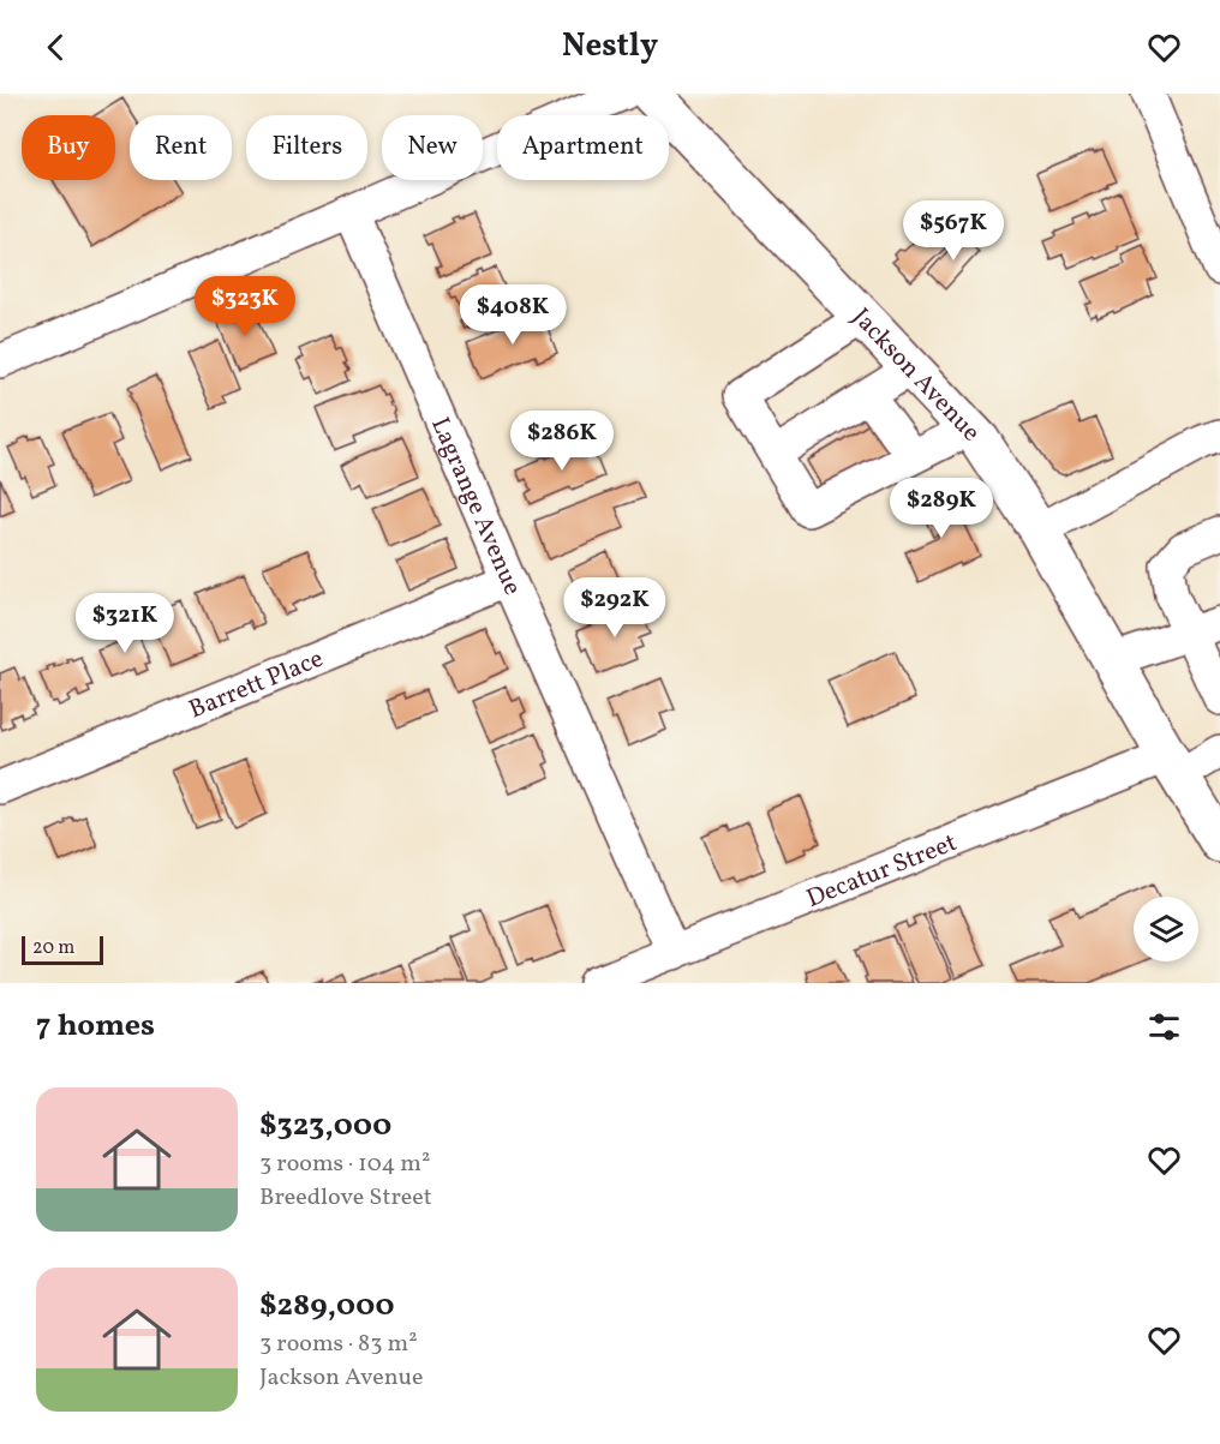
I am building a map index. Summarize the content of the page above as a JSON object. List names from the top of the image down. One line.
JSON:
{"streets":{"main road":["Jackson Avenue"],"street":["Lagrange Avenue","Barrett Place","Decatur Street"]},"crossings":[["Jackson Avenue","Decatur Street"],["Lagrange Avenue","Barrett Place"],["Lagrange Avenue","Decatur Street"]],"scale_bar":"20 m","page":{"header":"Nestly","chip":["Buy","Rent","Filters","New","Apartment"],"price":["$567K","$323K","$408K","$286K","$289K","$292K","$321K"],"scale":"20 m","heading":"7 homes","list":[{"name":"$323,000","note":"3 rooms · 104 m² · Breedlove Street"},{"name":"$289,000","note":"3 rooms · 83 m² · Jackson Avenue"}]}}
